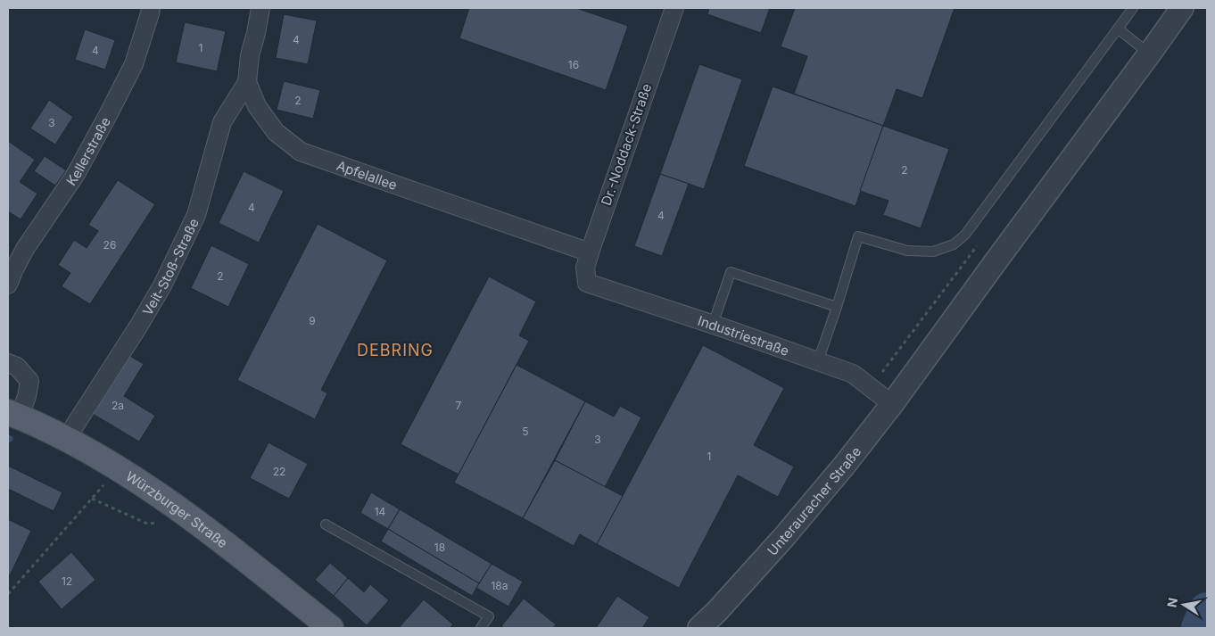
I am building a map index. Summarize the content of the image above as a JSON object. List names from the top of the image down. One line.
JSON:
{"streets":{"main road":["Würzburger Straße"],"street":["Dr.-Noddack-Straße","Kellerstraße","Apfelallee","Veit-Stoß-Straße","Industriestraße","Unterauracher Straße"]},"crossings":[["Dr.-Noddack-Straße","Apfelallee"],["Dr.-Noddack-Straße","Industriestraße"],["Apfelallee","Veit-Stoß-Straße"],["Veit-Stoß-Straße","Würzburger Straße"],["Industriestraße","Unterauracher Straße"]],"districts":["DEBRING"],"house_numbers":["4","1","4","16","2","3","2","4","4","26","2","9","2a","7","5","3","1","22","14","18","12","18a"],"north":"left"}
